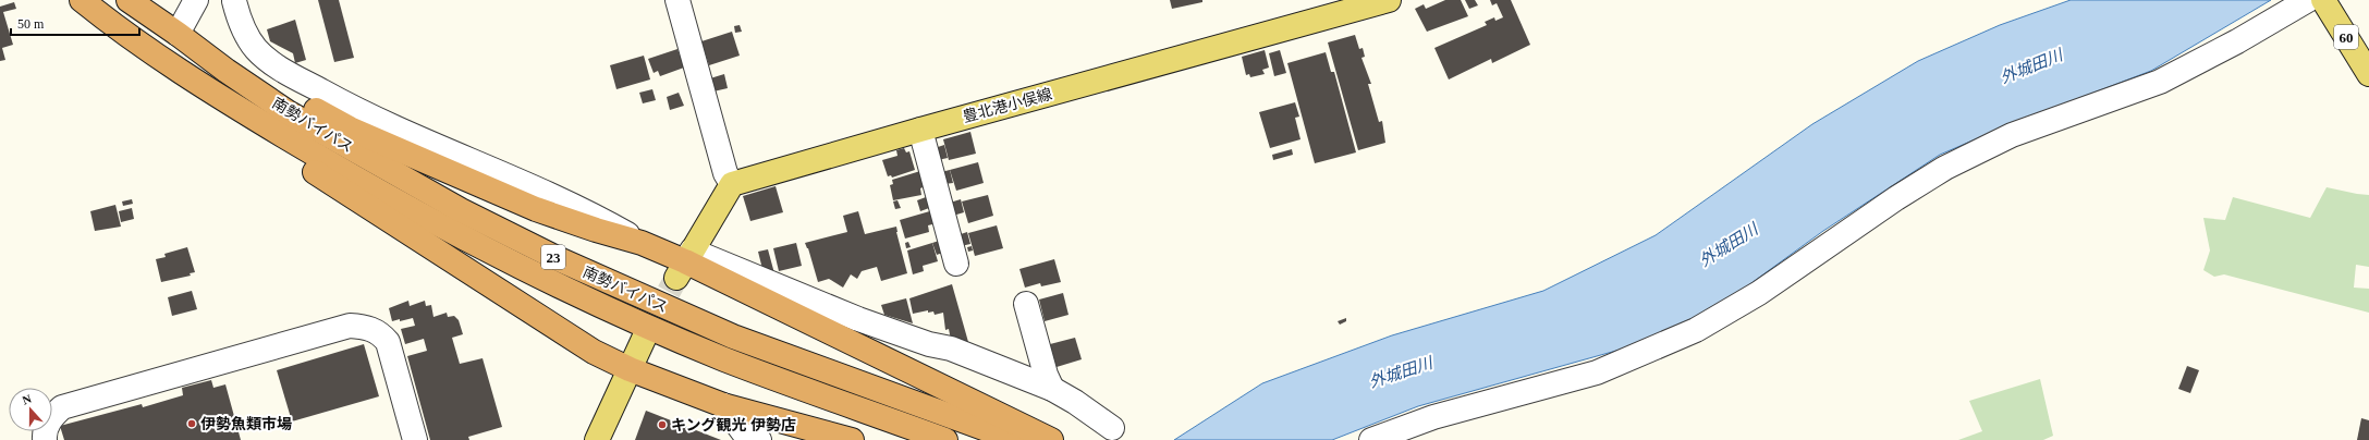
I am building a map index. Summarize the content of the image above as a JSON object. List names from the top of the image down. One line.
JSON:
{"streets":{"highway":["南勢バイパス","23"],"main road":["60","豊北港小俣線"]},"water":["外城田川"],"places":["伊勢魚類市場","キング観光 伊勢店"],"scale_bar":"50 m","north":"top"}
